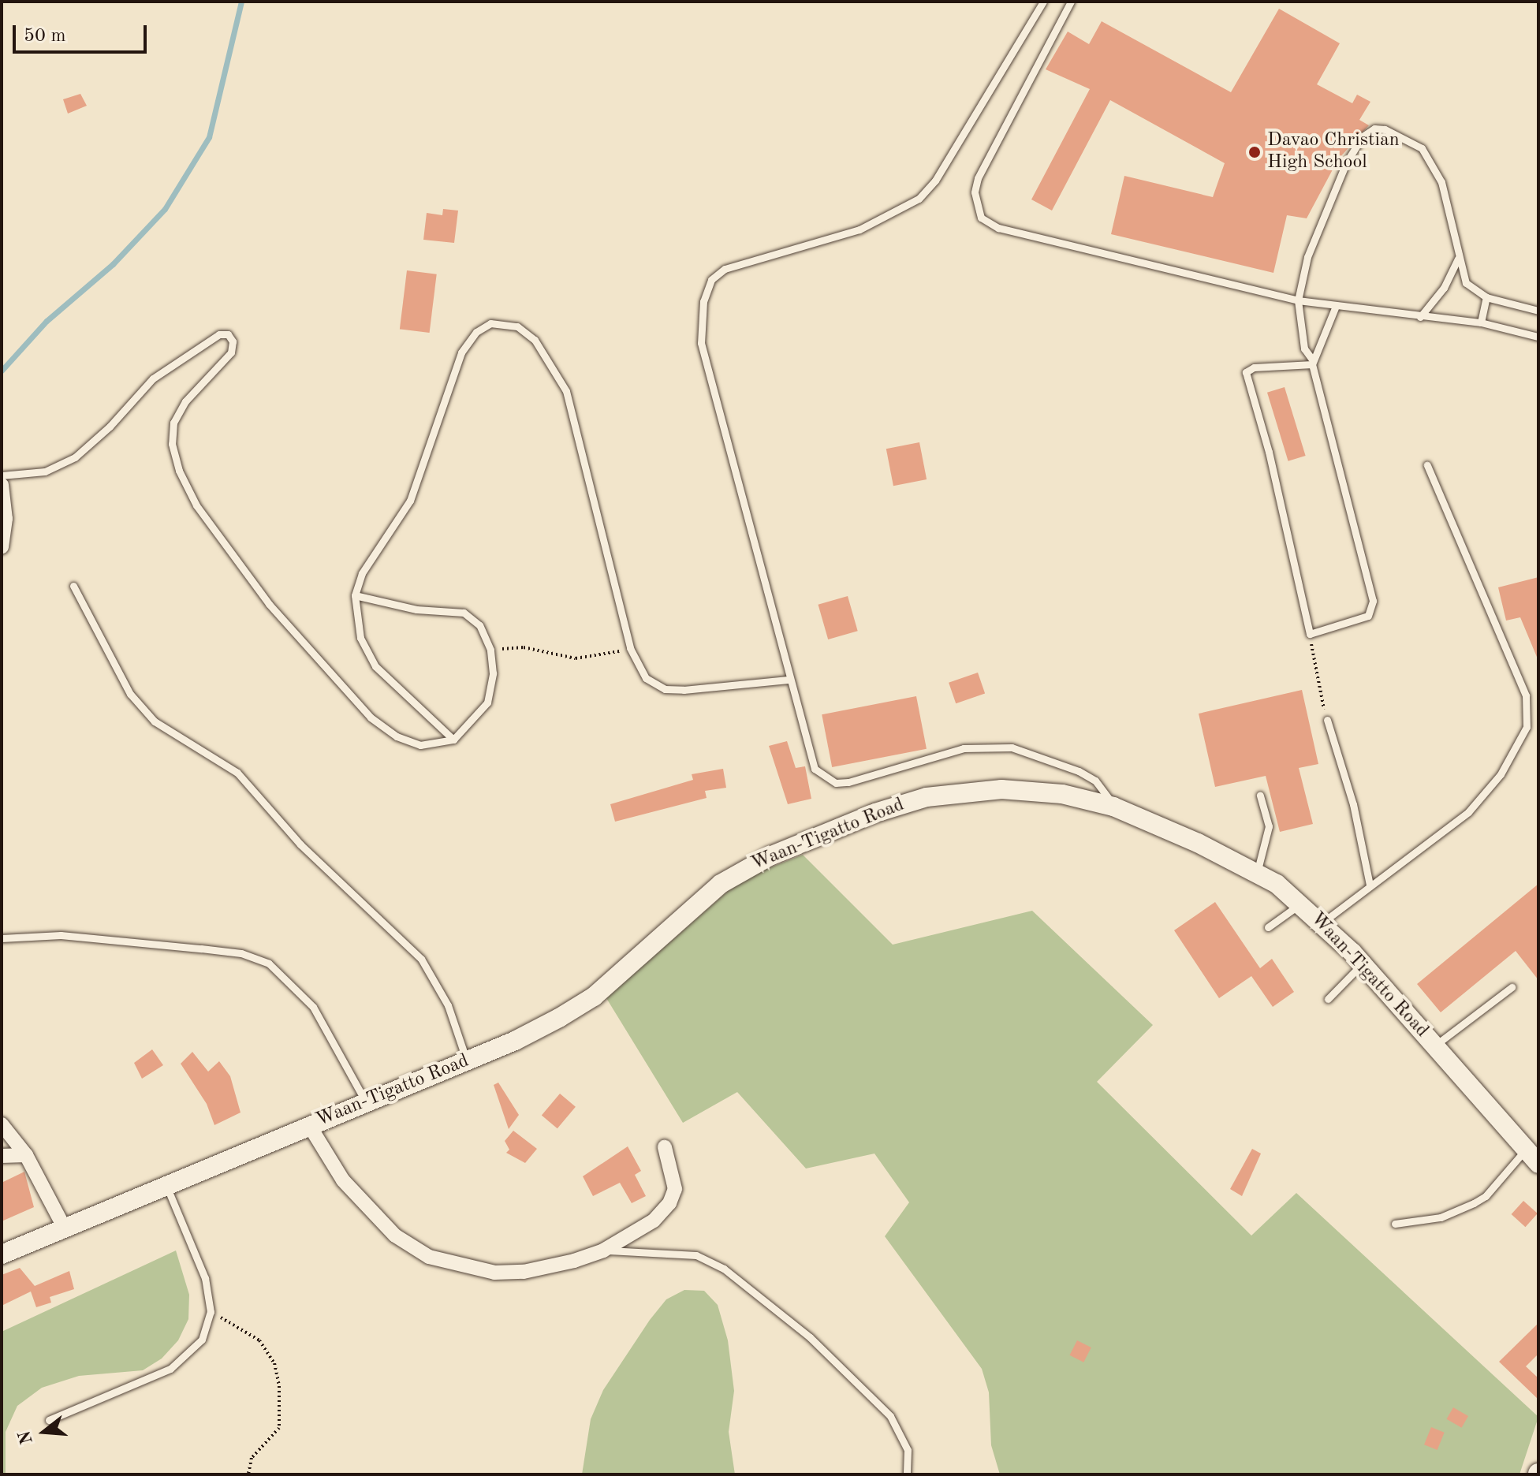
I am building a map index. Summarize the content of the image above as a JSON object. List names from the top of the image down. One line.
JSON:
{"streets":{"street":["Waan-Tigatto Road"]},"places":["Davao Christian High School"],"scale_bar":"50 m","north":"left"}
